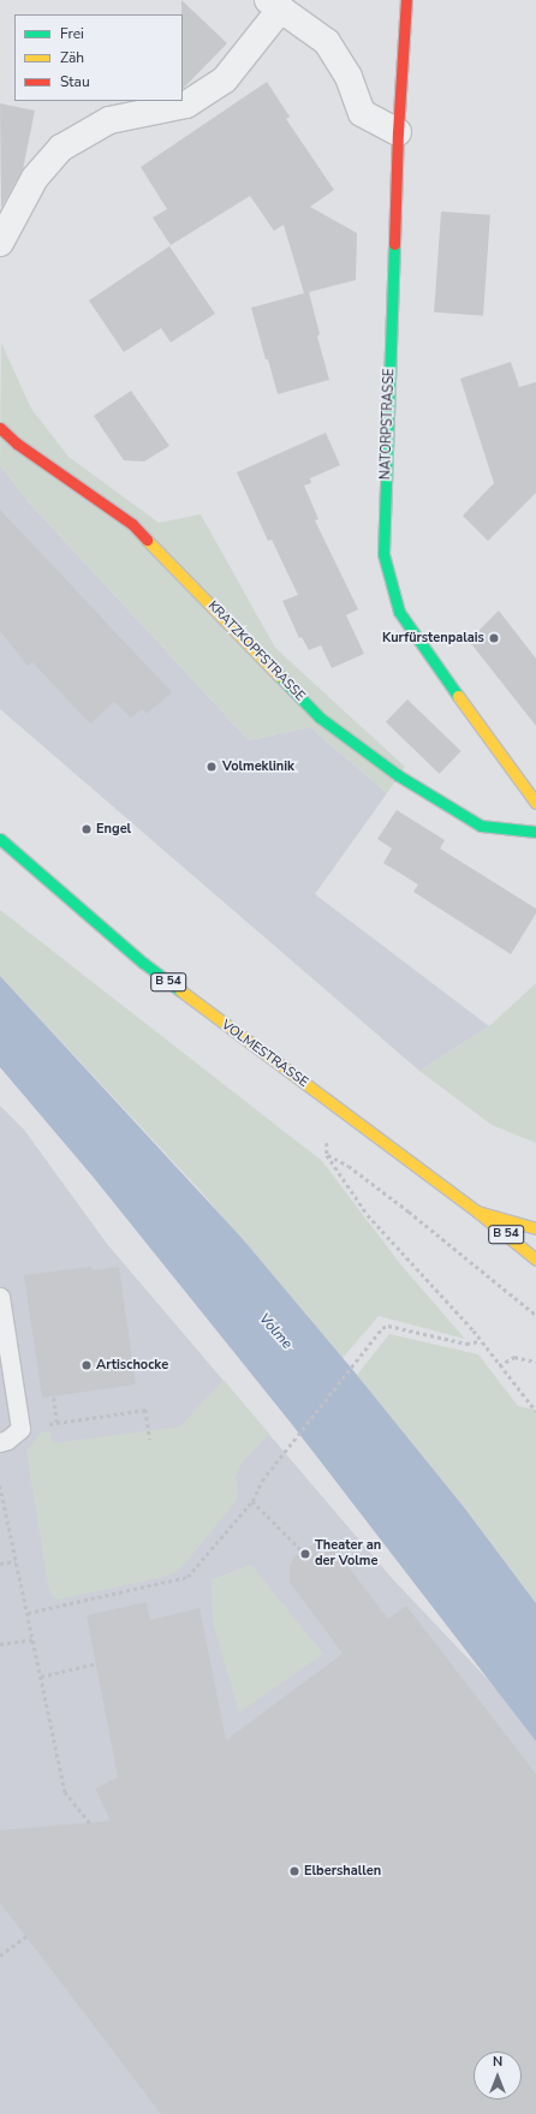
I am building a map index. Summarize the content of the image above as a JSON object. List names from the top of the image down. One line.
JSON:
{"streets":{"street":["NATORPSTRASSE","KRATZKOPFSTRASSE","B 54","VOLMESTRASSE"]},"water":["Volme"],"places":["Kurfürstenpalais","Volmeklinik","Engel","Artischocke","Theater an der Volme","Elbershallen"],"legend":["Frei","Zäh","Stau"],"north":"top"}
